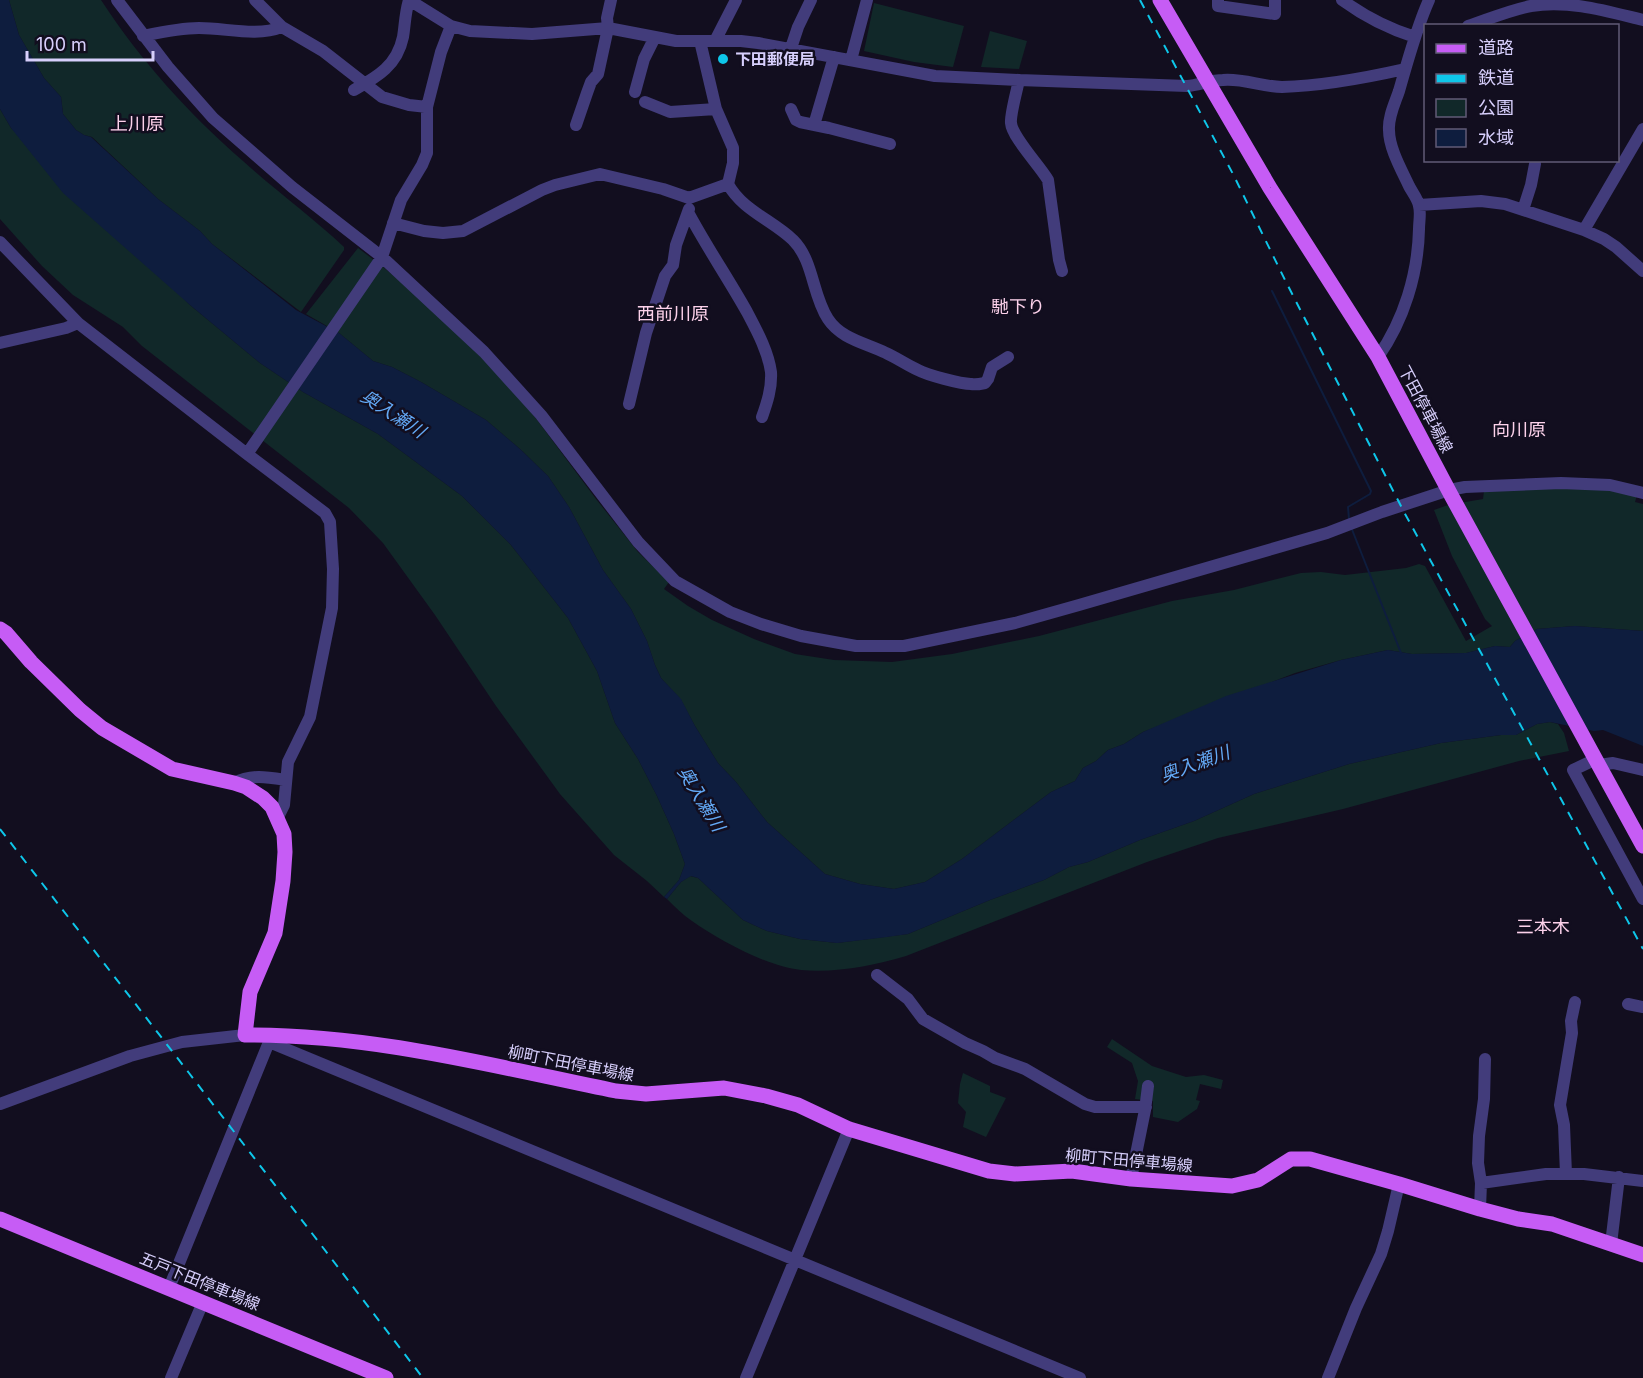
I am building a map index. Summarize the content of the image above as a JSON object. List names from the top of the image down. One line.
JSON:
{"streets":{"main road":["下田停車場線","柳町下田停車場線","五戸下田停車場線"]},"districts":["上川原","馳下り","西前川原","向川原","三本木"],"water":["奥入瀬川"],"places":["下田郵便局"],"legend":["道路","鉄道","公園","水域"],"scale_bar":"100 m"}
